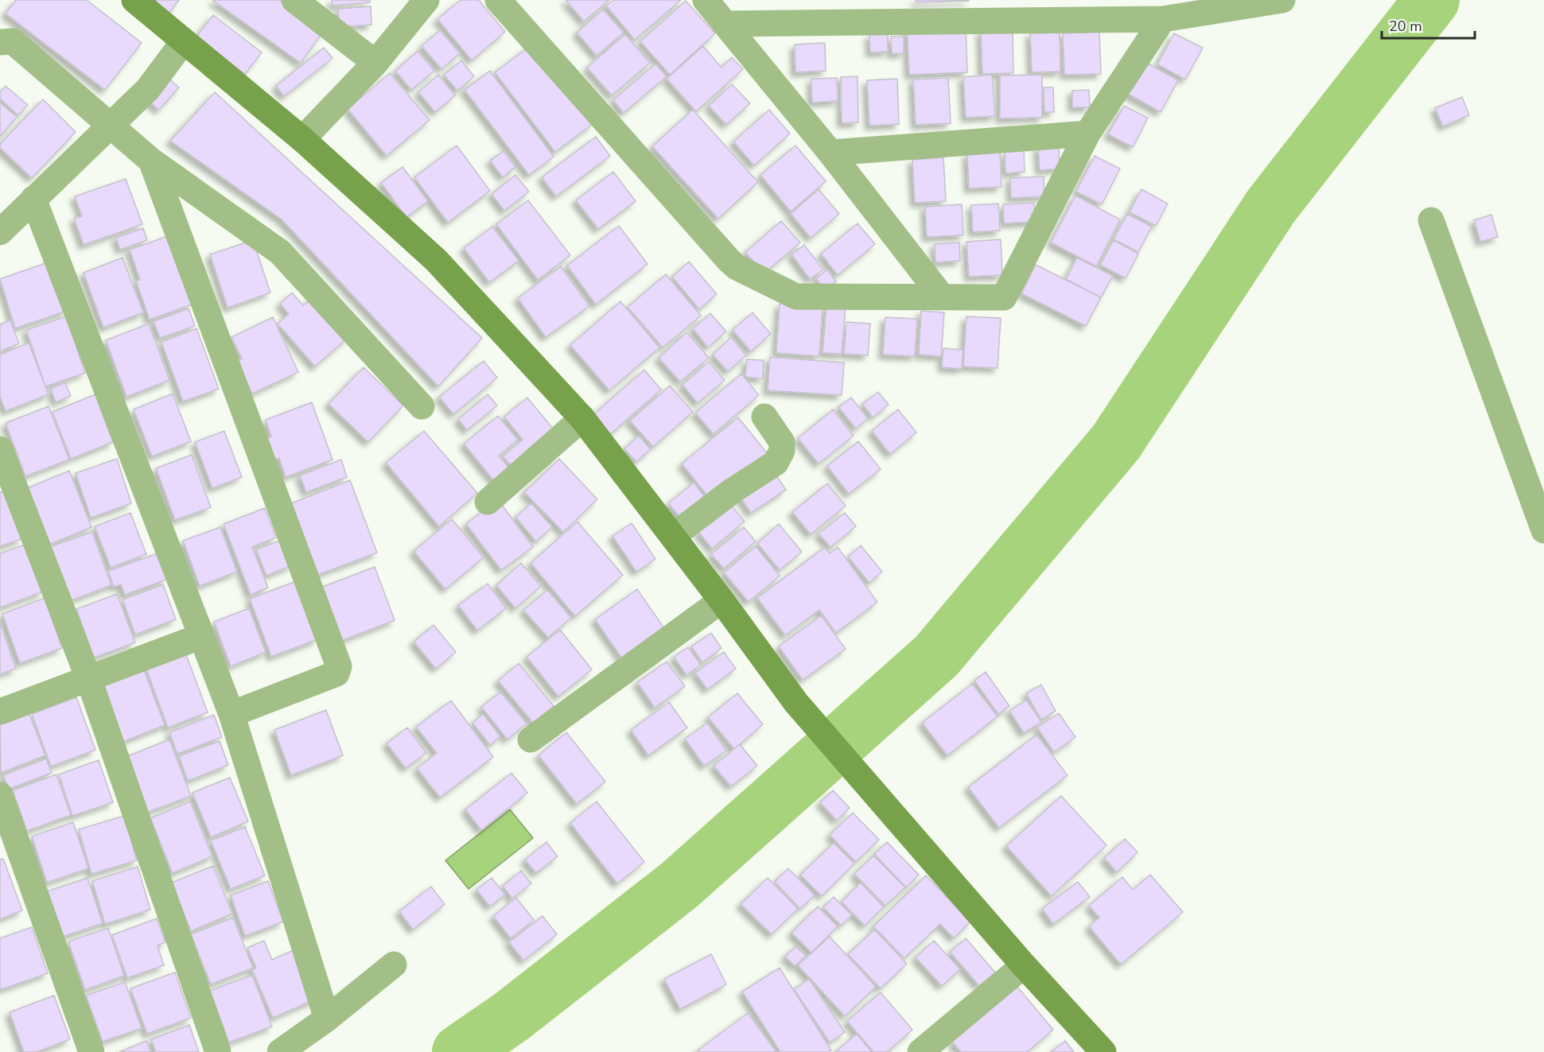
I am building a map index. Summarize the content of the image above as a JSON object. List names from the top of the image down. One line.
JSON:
{"scale_bar":"20 m"}
